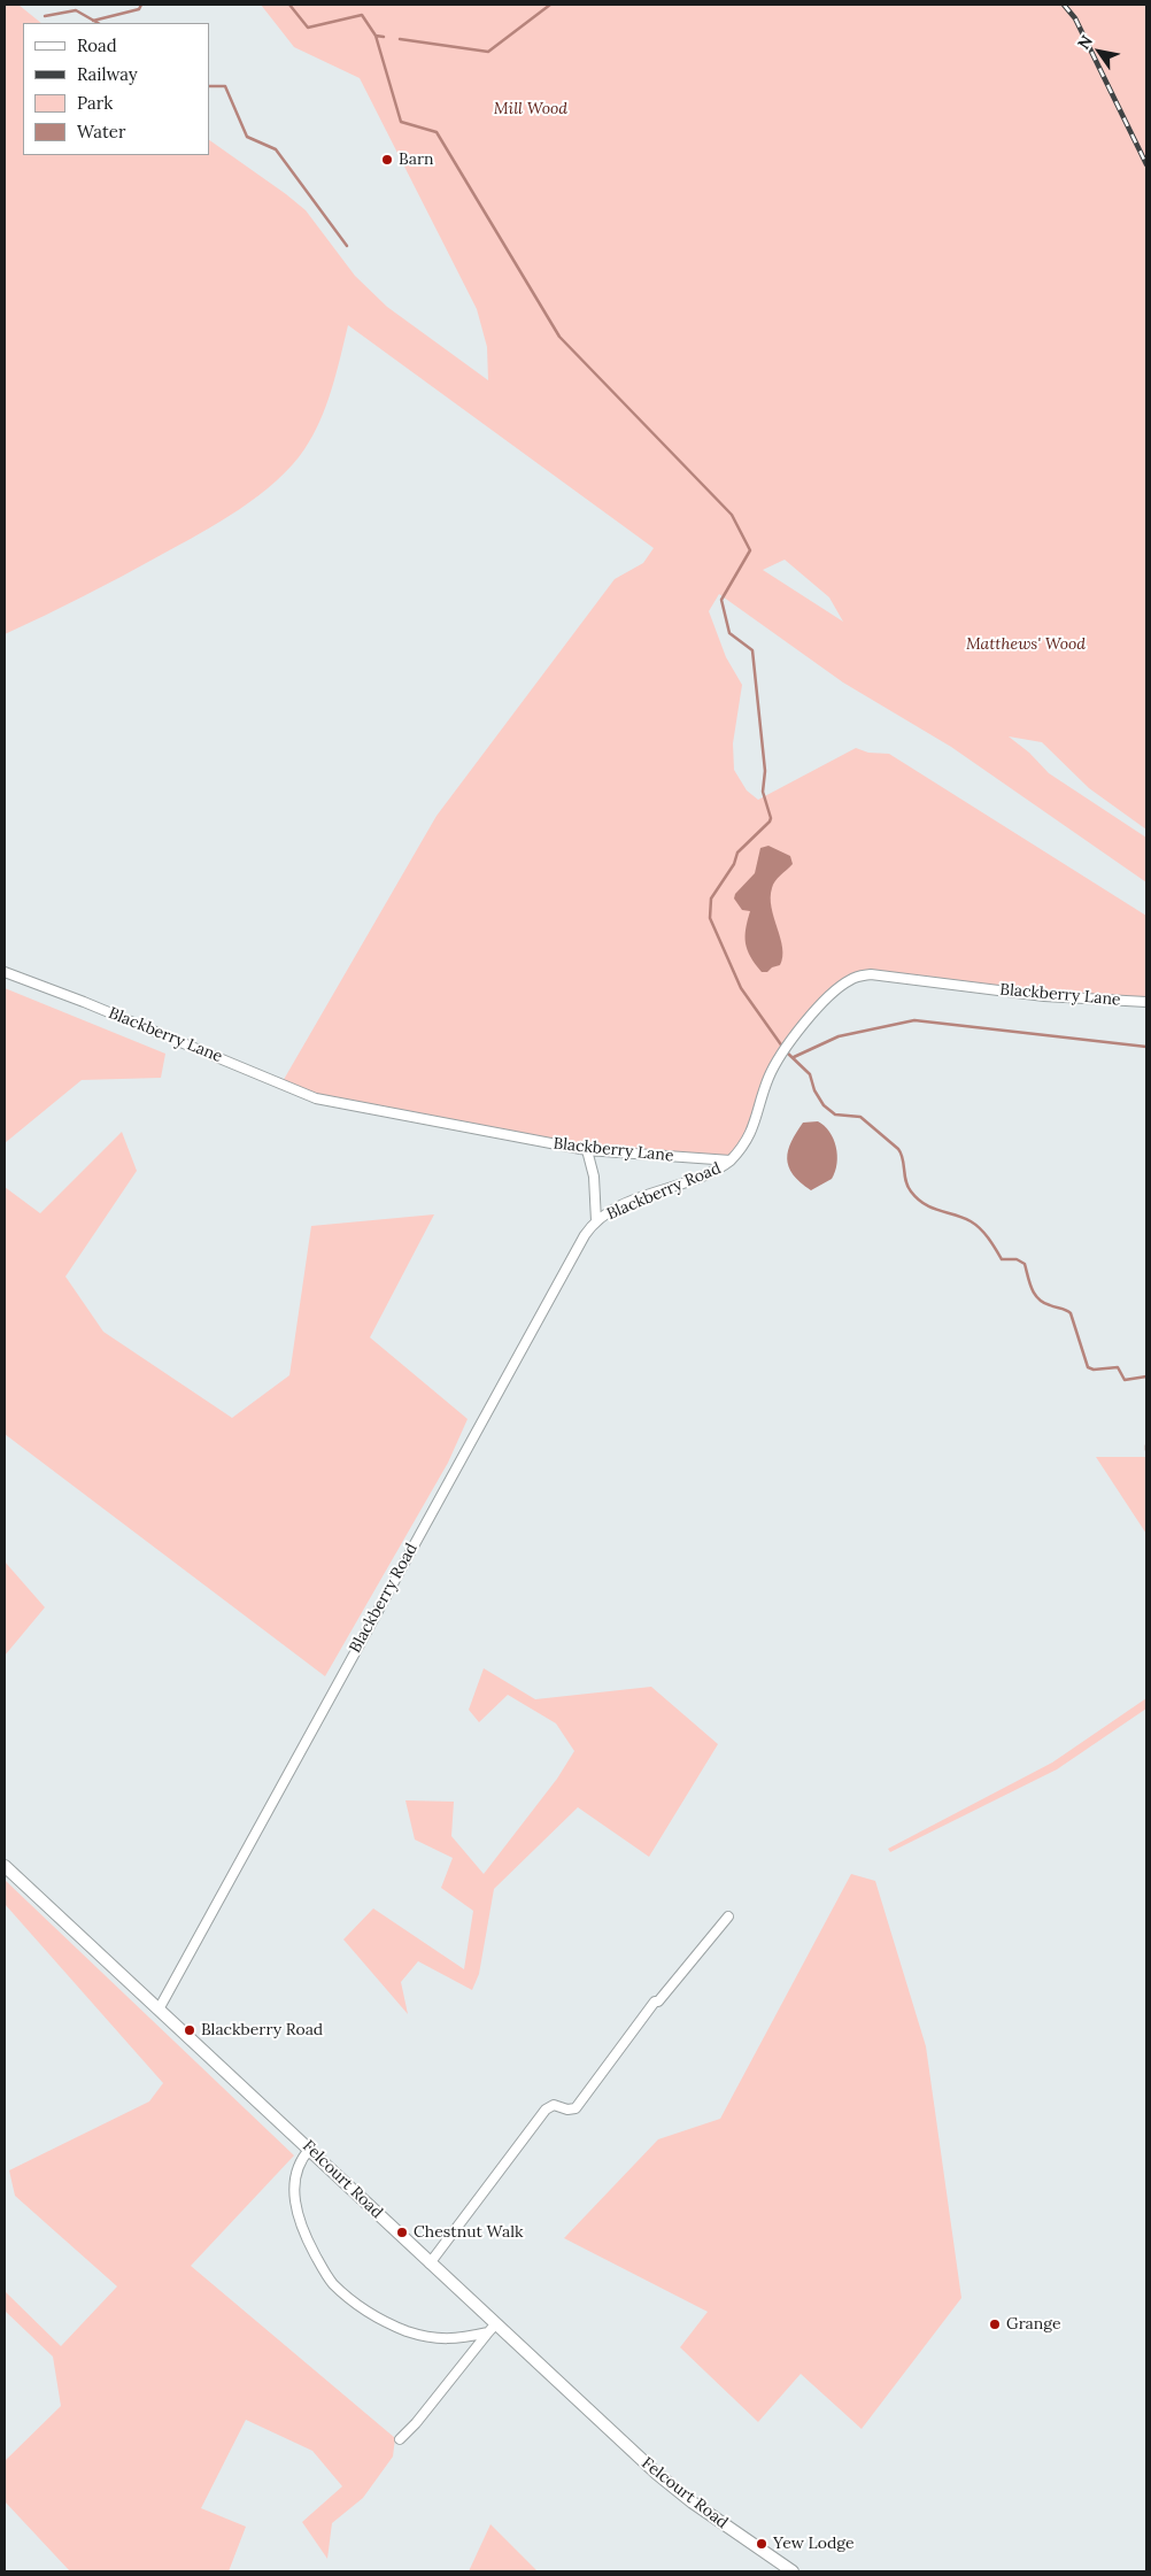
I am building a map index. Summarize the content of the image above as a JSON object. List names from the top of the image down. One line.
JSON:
{"streets":{"street":["Blackberry Lane","Blackberry Road","Felcourt Road"]},"crossings":[["Blackberry Lane","Blackberry Road"],["Blackberry Road","Felcourt Road"]],"parks":["Mill Wood","Matthews' Wood"],"places":["Barn","Blackberry Road","Chestnut Walk","Grange","Yew Lodge"],"legend":["Road","Railway","Park","Water"],"north":"top left"}
